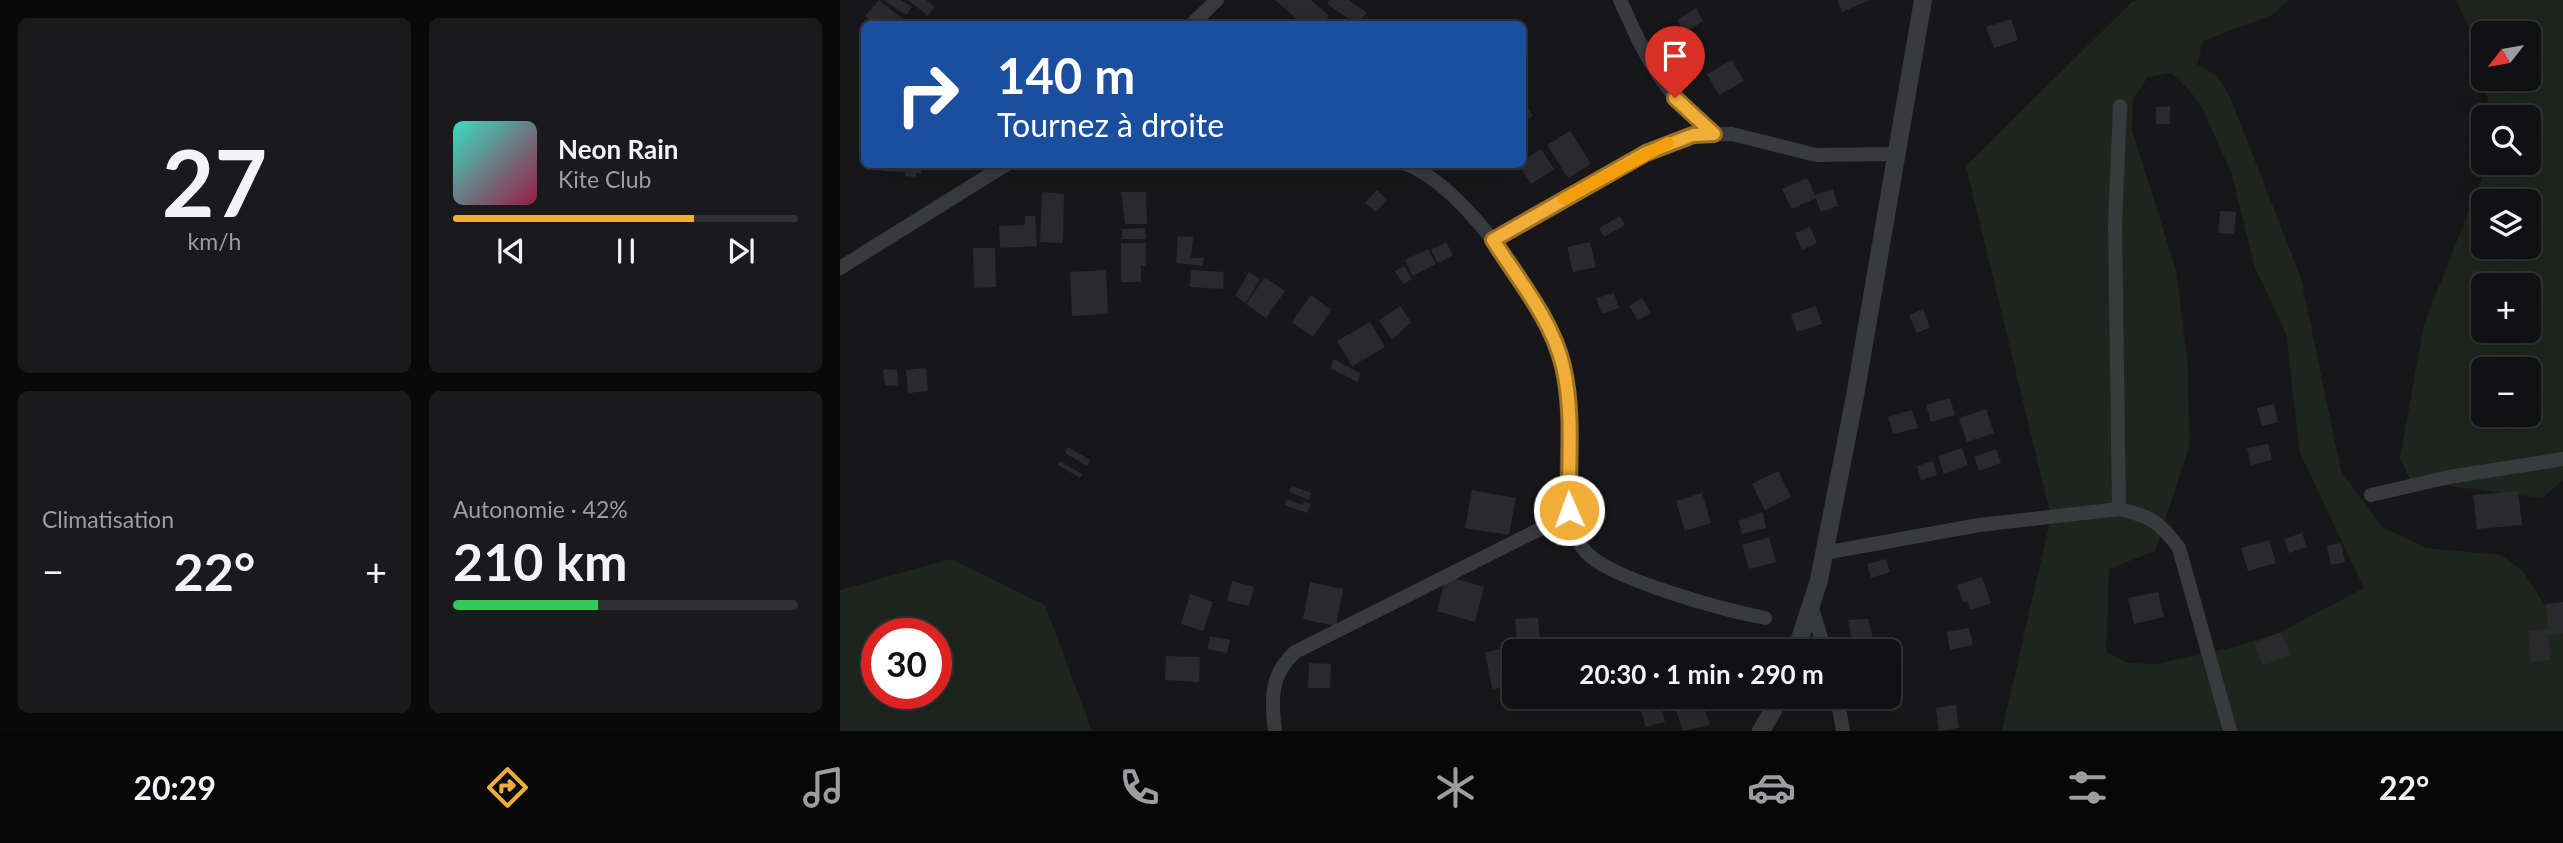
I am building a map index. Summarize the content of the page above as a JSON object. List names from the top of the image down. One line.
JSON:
{"north":"bottom left","page":{"tile":[["27","km/h"],"Climatisation",["Autonomie · 42%","210 km"]],"map_buttons":["+","−"],"turn":["140 m","Tournez à droite"],"song":["Neon Rain","Kite Club"],"heat":["−","22°","+"],"limit":"30","trip":"20:30 · 1 min · 290 m","tabs":["20:29","22°"]}}
